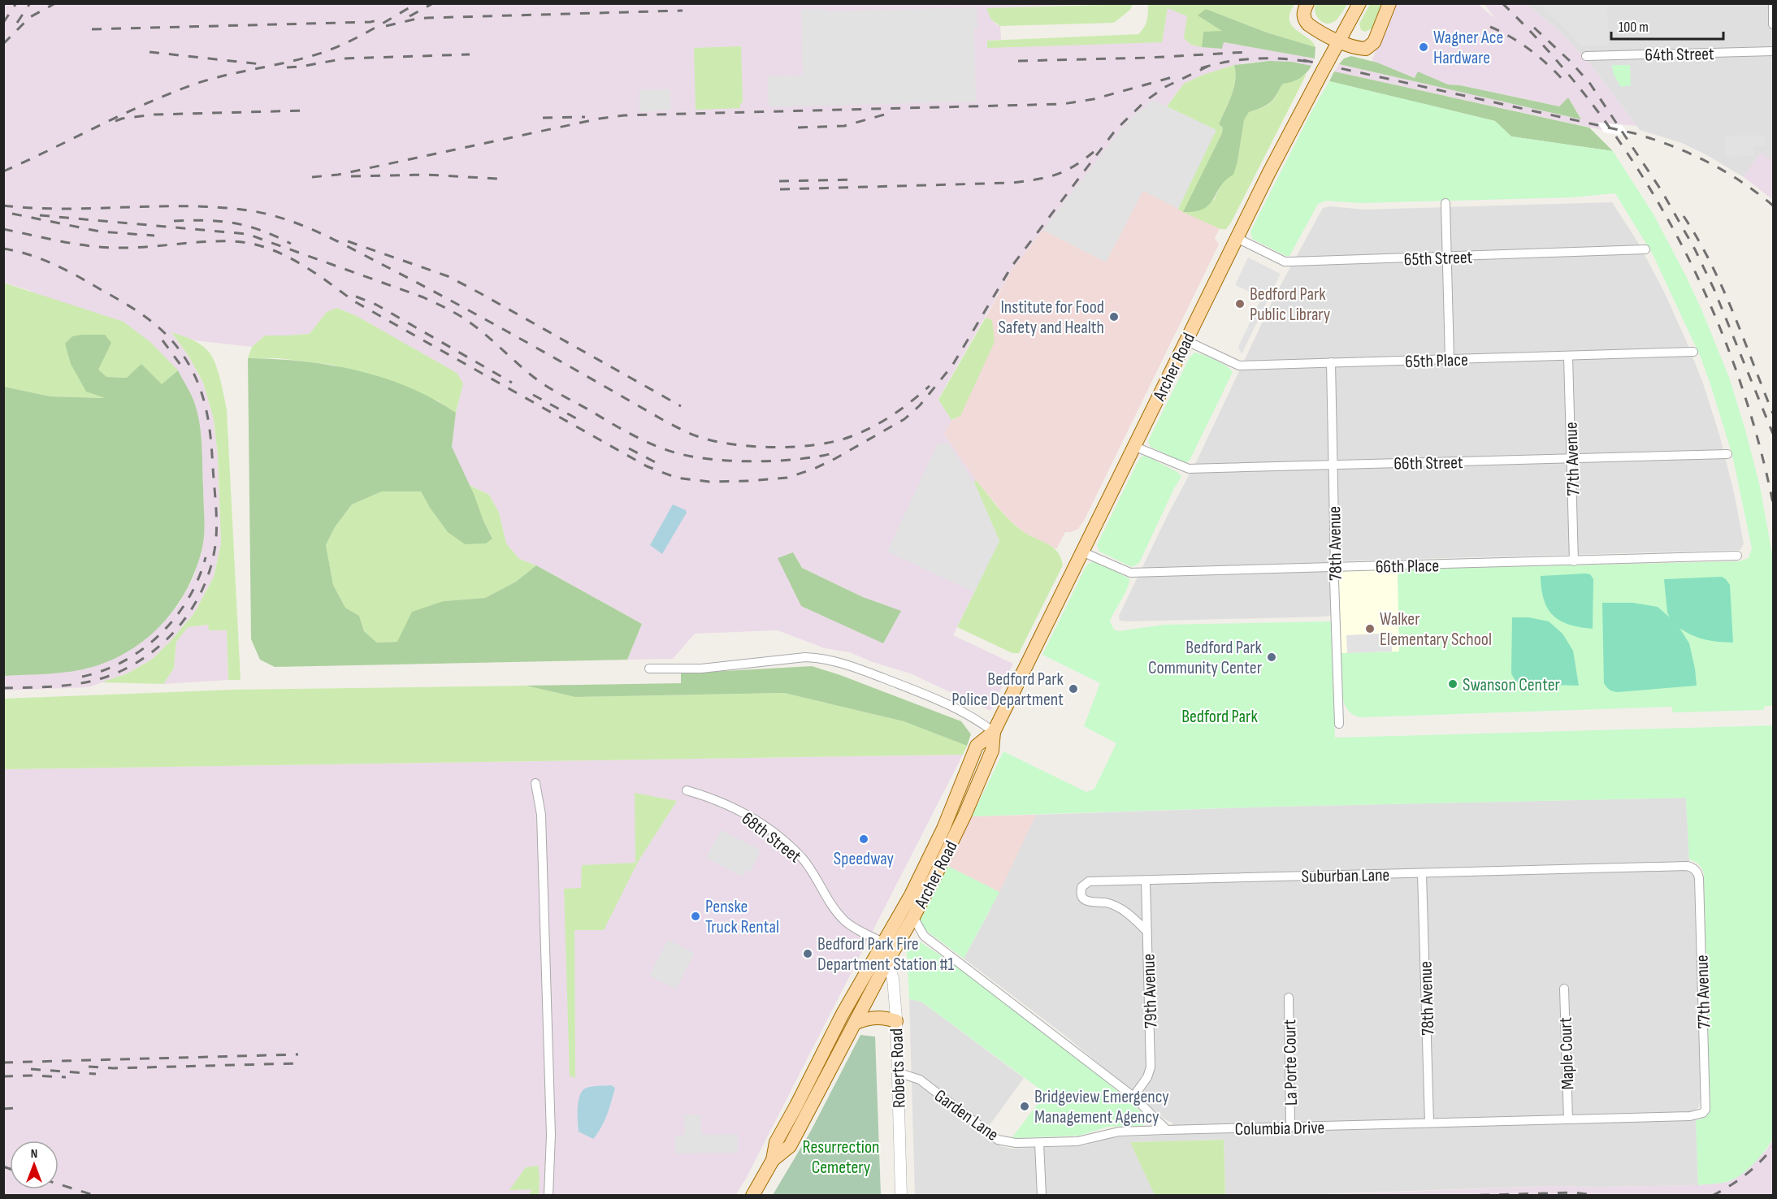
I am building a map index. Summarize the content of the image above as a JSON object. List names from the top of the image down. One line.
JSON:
{"streets":{"main road":["Archer Road"],"street":["64th Street","65th Street","65th Place","77th Avenue","66th Street","78th Avenue","66th Place","68th Street","Suburban Lane","79th Avenue","Maple Court","La Porte Court","Roberts Road","Garden Lane","Columbia Drive"]},"crossings":[["65th Street","Archer Road"],["65th Place","Archer Road"],["65th Place","77th Avenue"],["65th Place","78th Avenue"],["Archer Road","66th Street"],["Archer Road","66th Place"],["Archer Road","68th Street"],["Archer Road","Roberts Road"],["77th Avenue","66th Street"],["77th Avenue","66th Place"],["77th Avenue","Suburban Lane"],["77th Avenue","Columbia Drive"],["66th Street","78th Avenue"],["78th Avenue","66th Place"],["78th Avenue","Suburban Lane"],["78th Avenue","Columbia Drive"],["68th Street","Roberts Road"],["Suburban Lane","79th Avenue"],["Maple Court","Columbia Drive"],["La Porte Court","Columbia Drive"],["Roberts Road","Garden Lane"],["Garden Lane","Columbia Drive"]],"parks":["Bedford Park","Resurrection Cemetery"],"places":["Wagner Ace Hardware","Bedford Park Public Library","Institute for Food Safety and Health","Walker Elementary School","Bedford Park Community Center","Swanson Center","Bedford Park Police Department","Speedway","Penske Truck Rental","Bedford Park Fire Department Station #1","Bridgeview Emergency Management Agency"],"scale_bar":"100 m","north":"top"}
